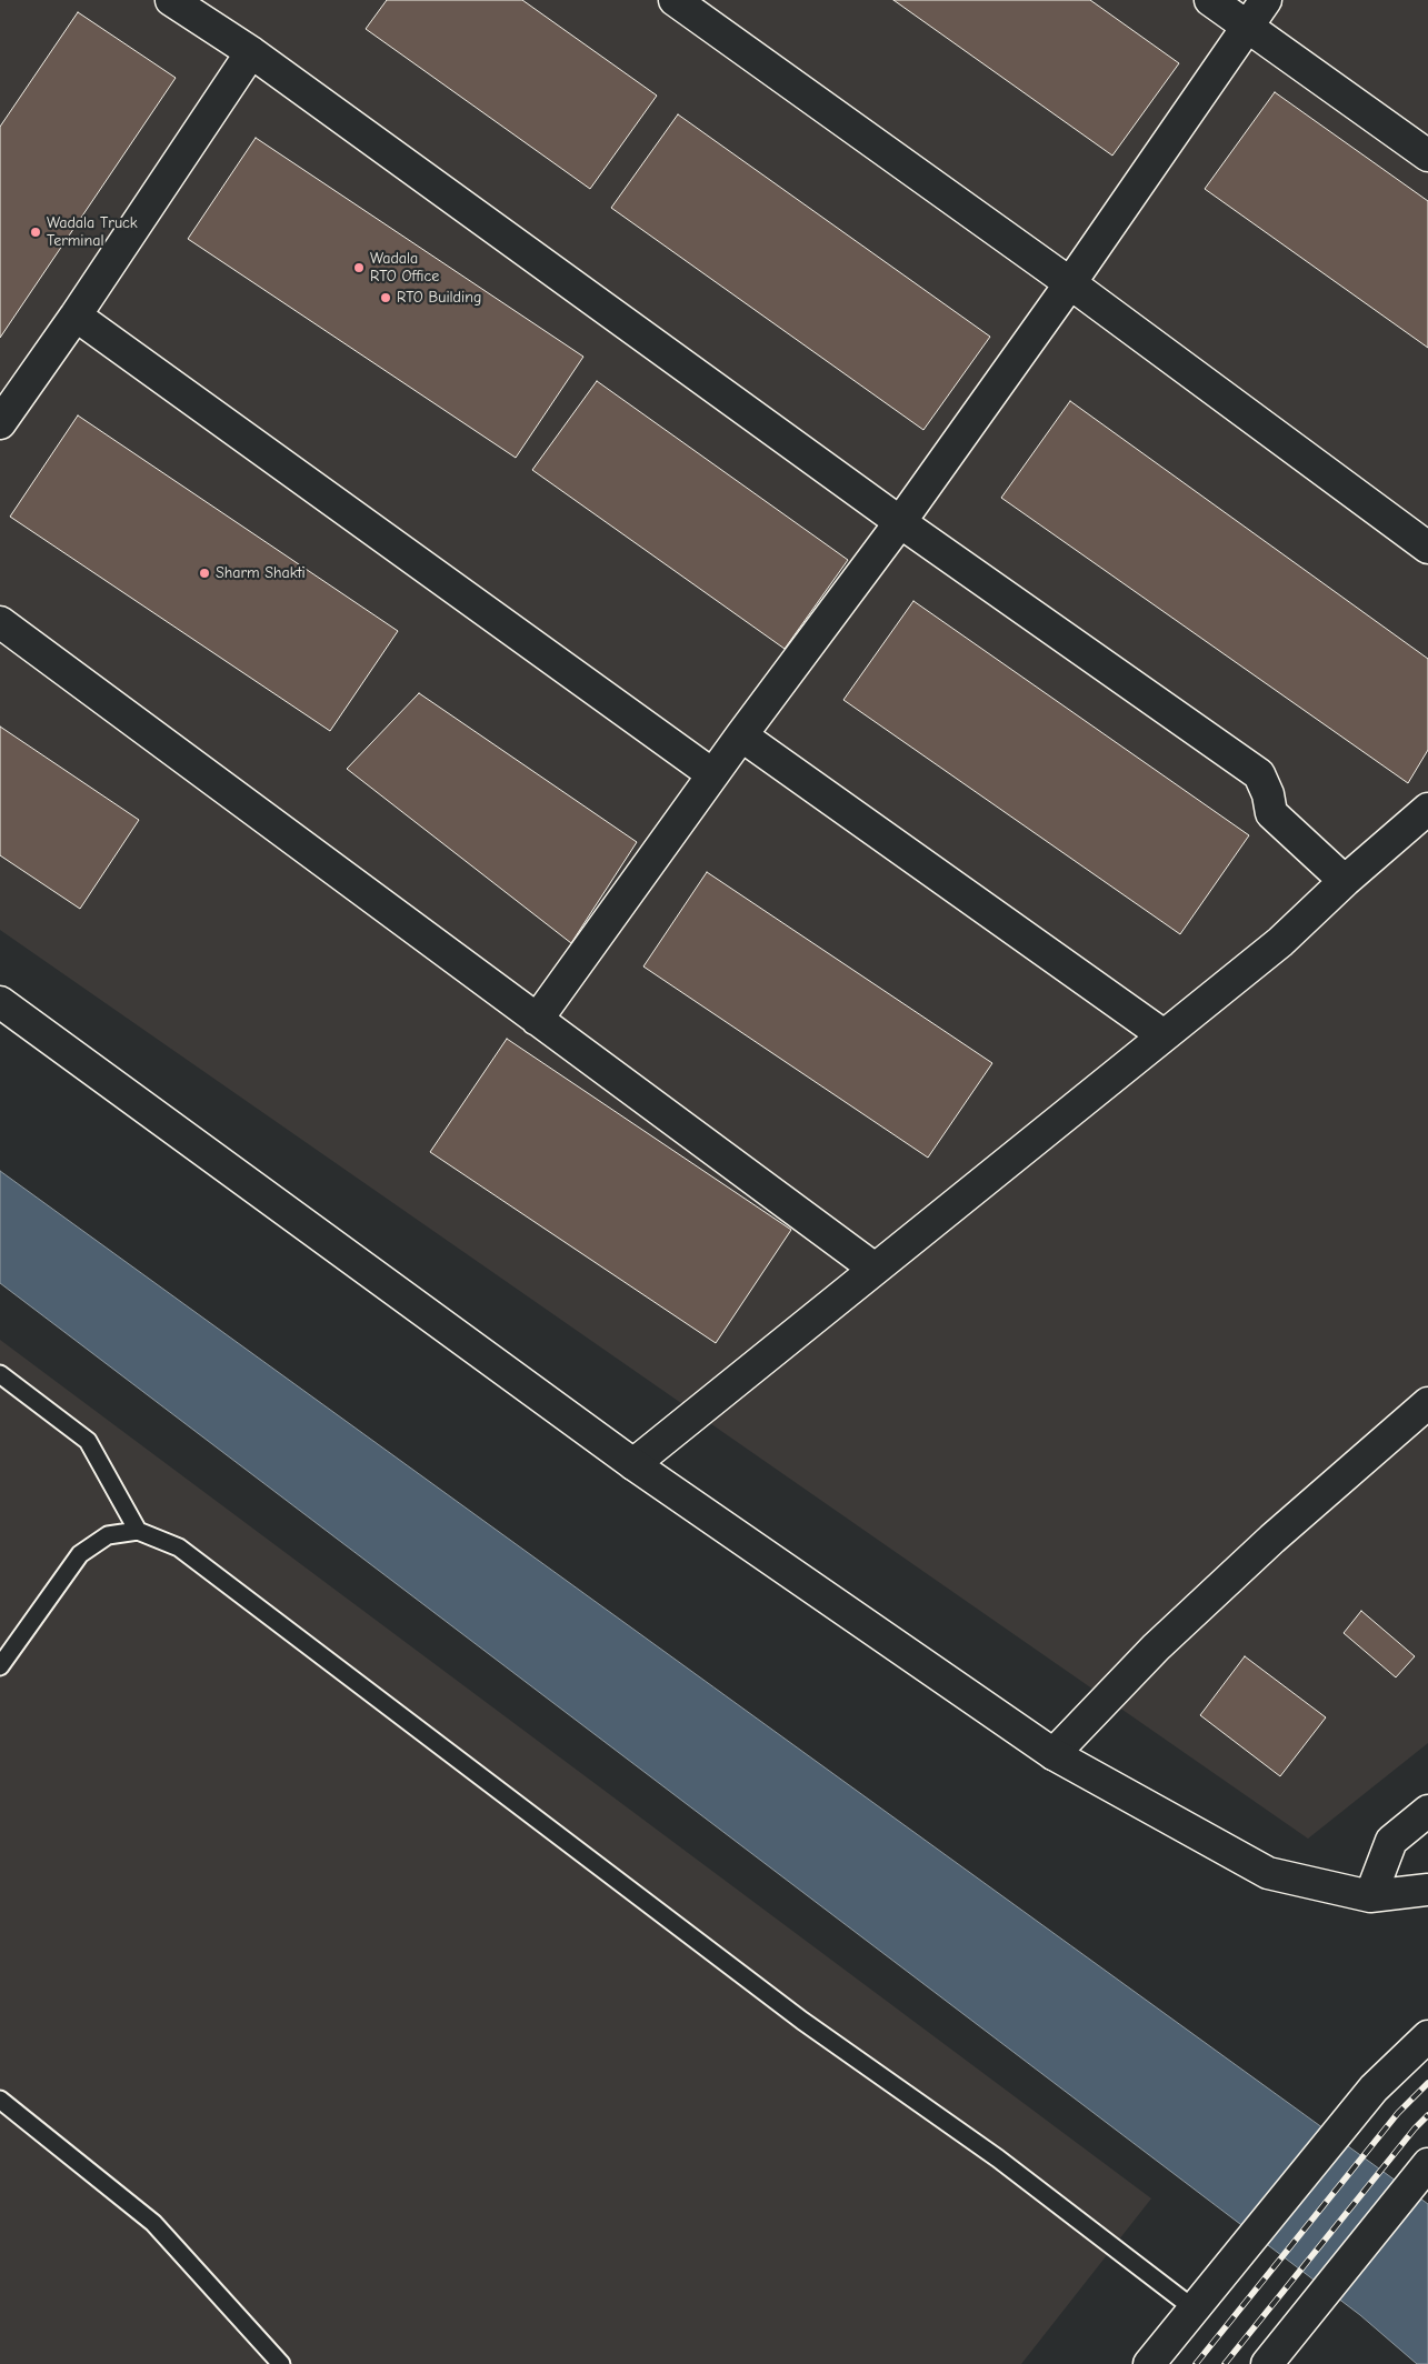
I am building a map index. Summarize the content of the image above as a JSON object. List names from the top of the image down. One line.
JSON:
{"places":["Wadala Truck Terminal","Wadala RTO Office","RTO Building","Sharm Shakti"]}
